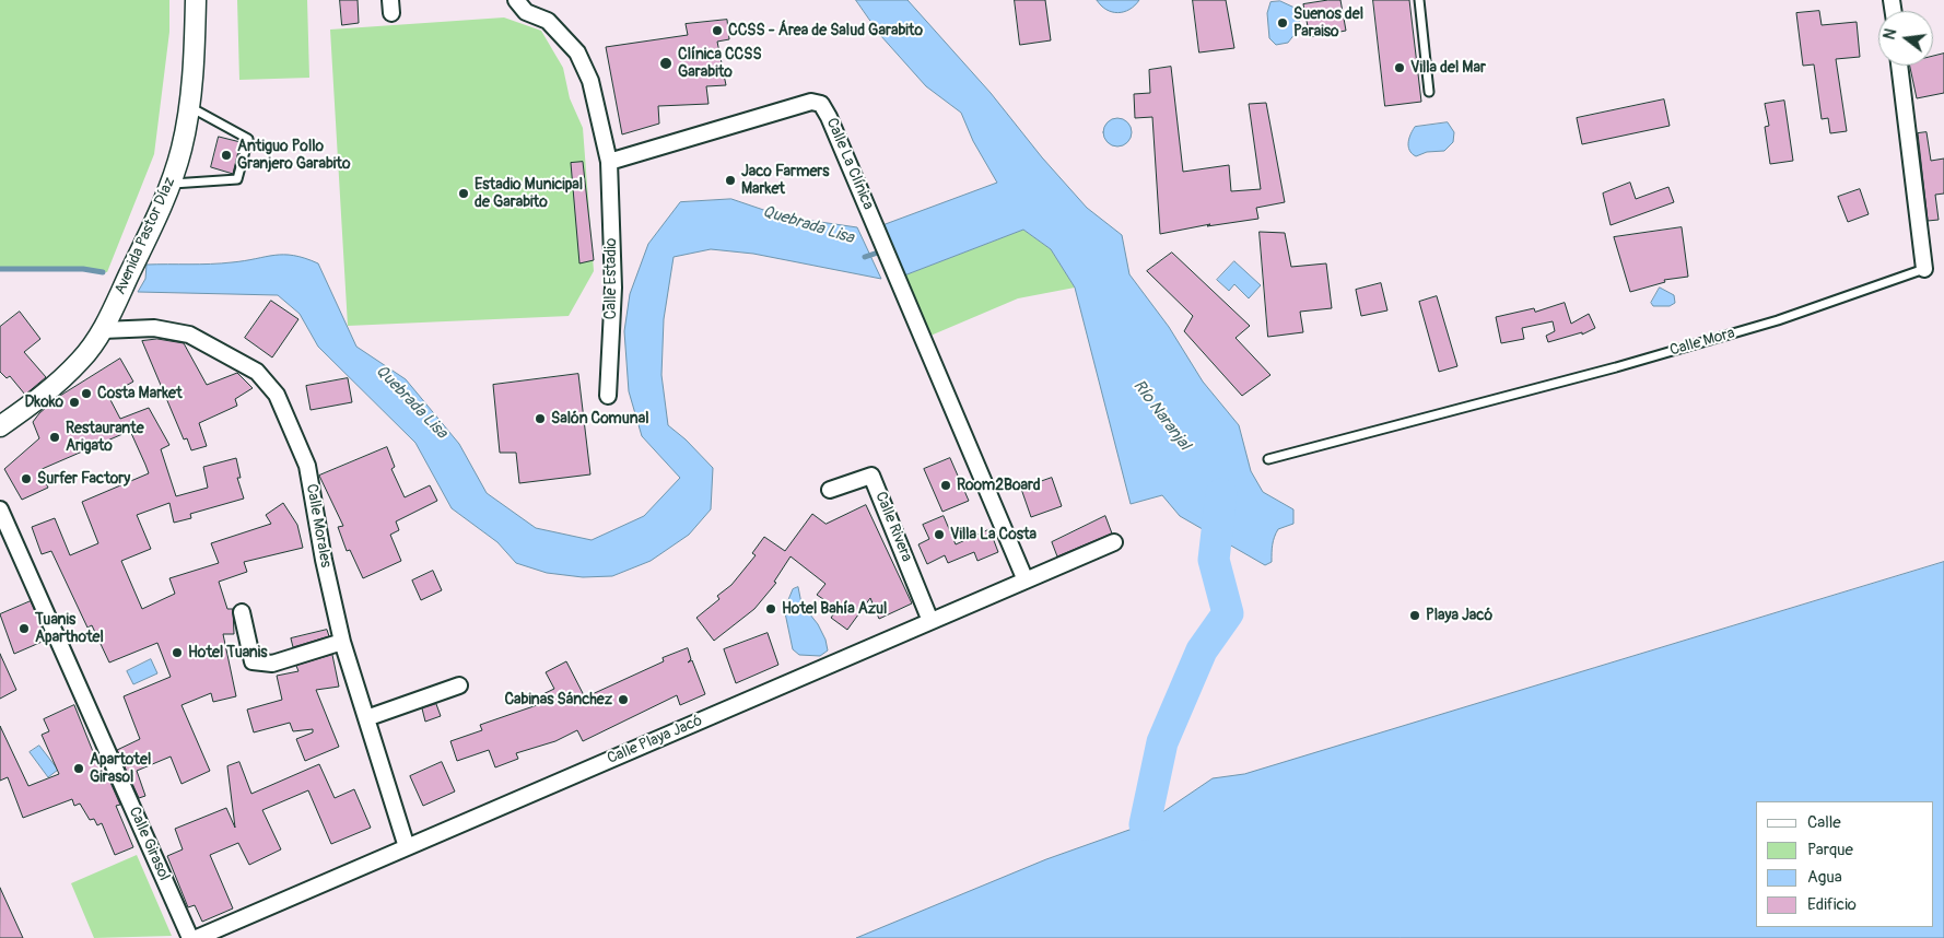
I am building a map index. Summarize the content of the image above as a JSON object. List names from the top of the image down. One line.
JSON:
{"streets":{"street":["Calle La Clínica","Avenida Pastor Díaz","Calle Estadio","Calle Mora","Calle Morales","Calle Rivera","Calle Playa Jacó","Calle Girasol"]},"crossings":[["Calle La Clínica","Calle Estadio"],["Calle La Clínica","Calle Playa Jacó"],["Avenida Pastor Díaz","Calle Morales"],["Calle Morales","Calle Playa Jacó"],["Calle Rivera","Calle Playa Jacó"]],"water":["Quebrada Lisa","Río Naranjal"],"places":["Suenos del Paraiso","CCSS - Área de Salud Garabito","Clínica CCSS Garabito","Villa del Mar","Antiguo Pollo Granjero Garabito","Jaco Farmers Market","Estadio Municipal de Garabito","Costa Market","Dkoko","Salón Comunal","Restaurante Arigato","Surfer Factory","Room2Board","Villa La Costa","Hotel Bahía Azul","Playa Jacó","Tuanis Aparthotel","Hotel Tuanis","Cabinas Sánchez","Apartotel Girasol"],"legend":["Calle","Parque","Agua","Edificio"],"north":"left"}
